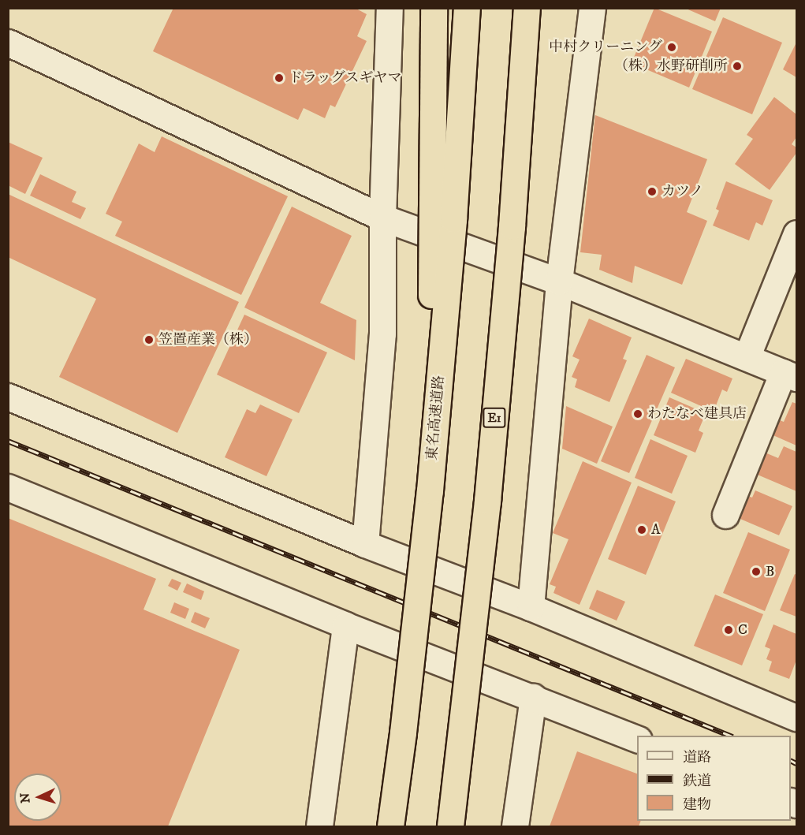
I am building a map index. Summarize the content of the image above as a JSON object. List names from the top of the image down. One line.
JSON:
{"streets":{"highway":["東名高速道路","E1"]},"places":["中村クリーニング","（株）水野研削所","ドラッグスギヤマ","カツノ","笠置産業（株）","わたなべ建具店","A","B","C"],"legend":["道路","鉄道","建物"],"north":"left"}
